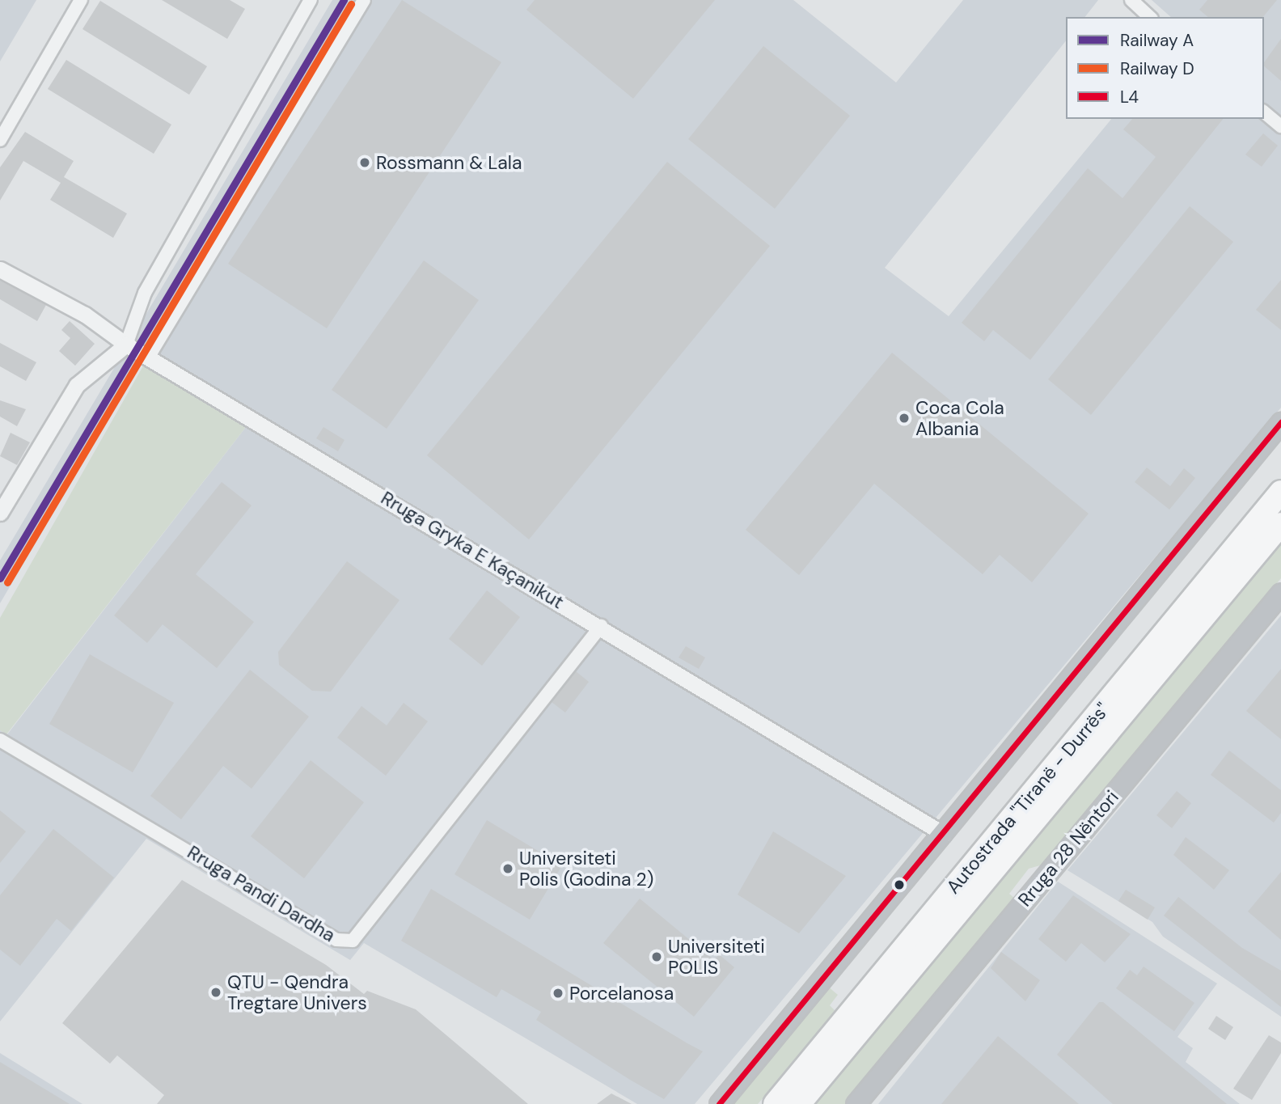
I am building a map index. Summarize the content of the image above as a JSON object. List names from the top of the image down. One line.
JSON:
{"streets":{"highway":["Autostrada \"Tiranë - Durrës\""],"main road":["Rruga 28 Nëntori"],"street":["Rruga Gryka E Kaçanikut","Rruga Pandi Dardha"]},"crossings":[["Rruga Gryka E Kaçanikut","Rruga Pandi Dardha"]],"places":["Rossmann & Lala","Coca Cola Albania","Universiteti Polis (Godina 2)","Universiteti POLIS","QTU - Qendra Tregtare Univers","Porcelanosa"],"lines":["rail line A","rail line D","transit line L4"],"legend":["Railway A","Railway D","L4"]}
